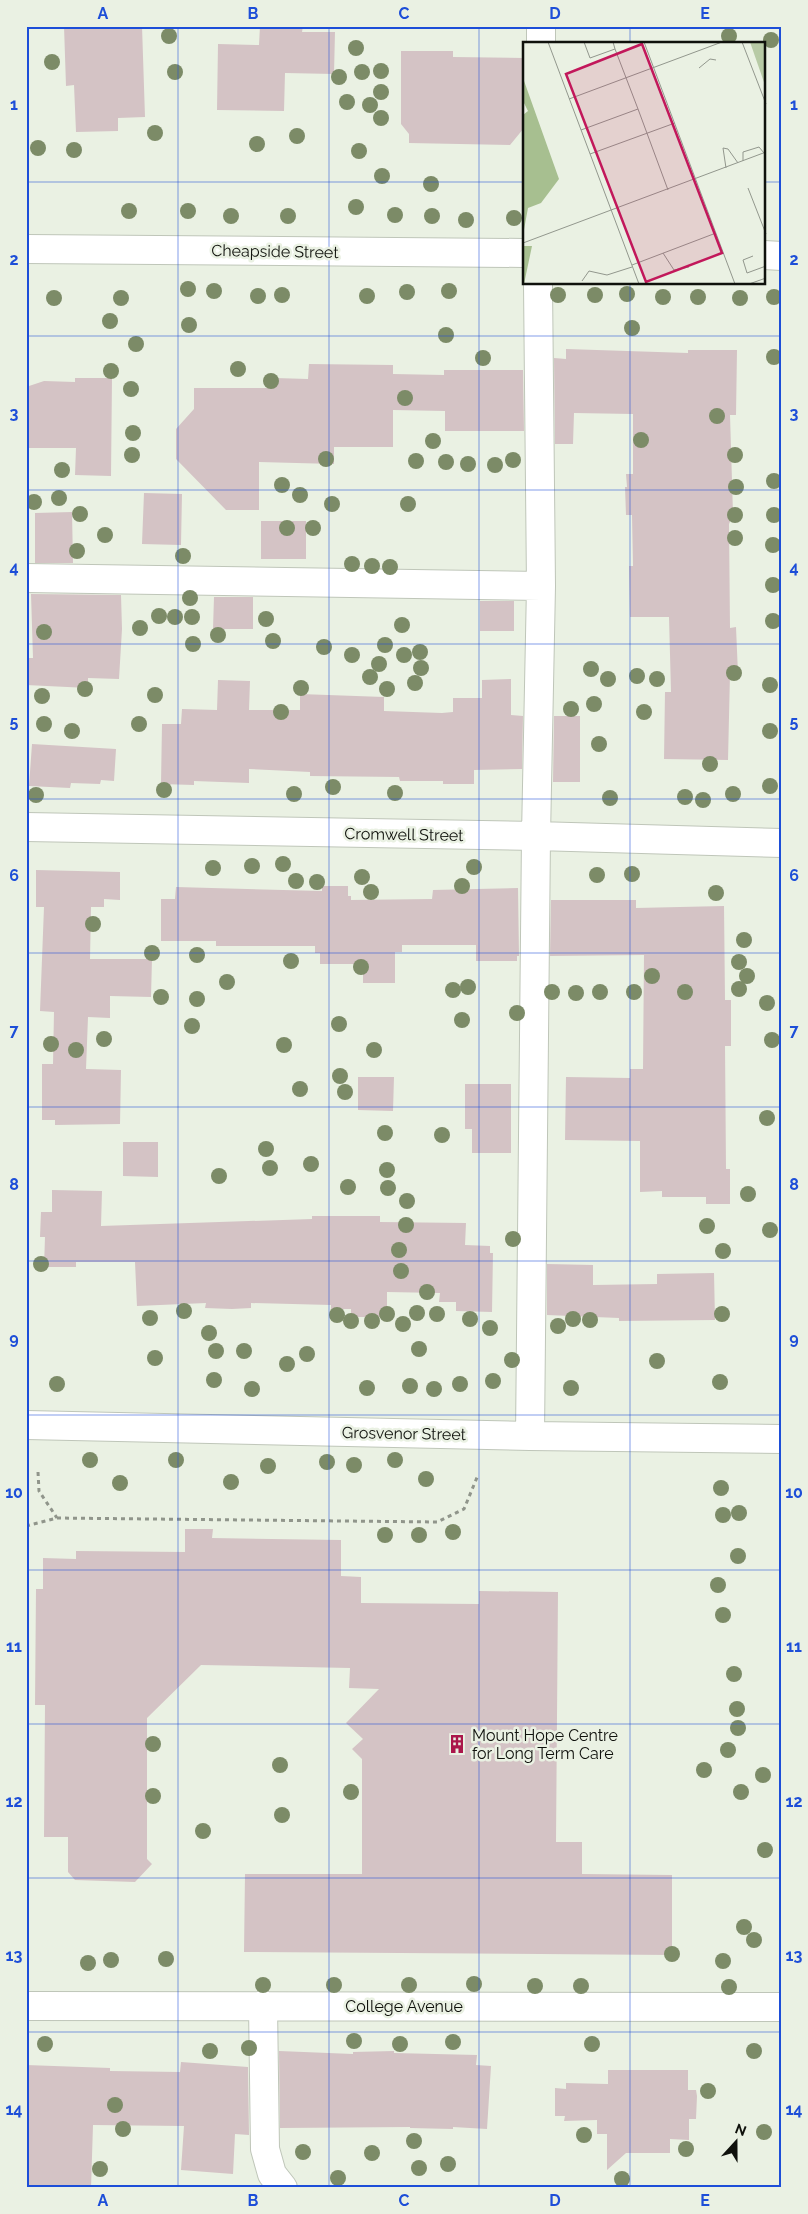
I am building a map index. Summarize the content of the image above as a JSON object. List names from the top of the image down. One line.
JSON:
{"streets":{"street":["Cheapside Street","Cromwell Street","Grosvenor Street","College Avenue"]},"places":{"building":["Mount Hope Centre for Long Term Care"]},"north":"top","grid":{"columns":["A","B","C","D","E"],"rows":["1","2","3","4","5","6","7","8","9","10","11","12","13","14"]}}
